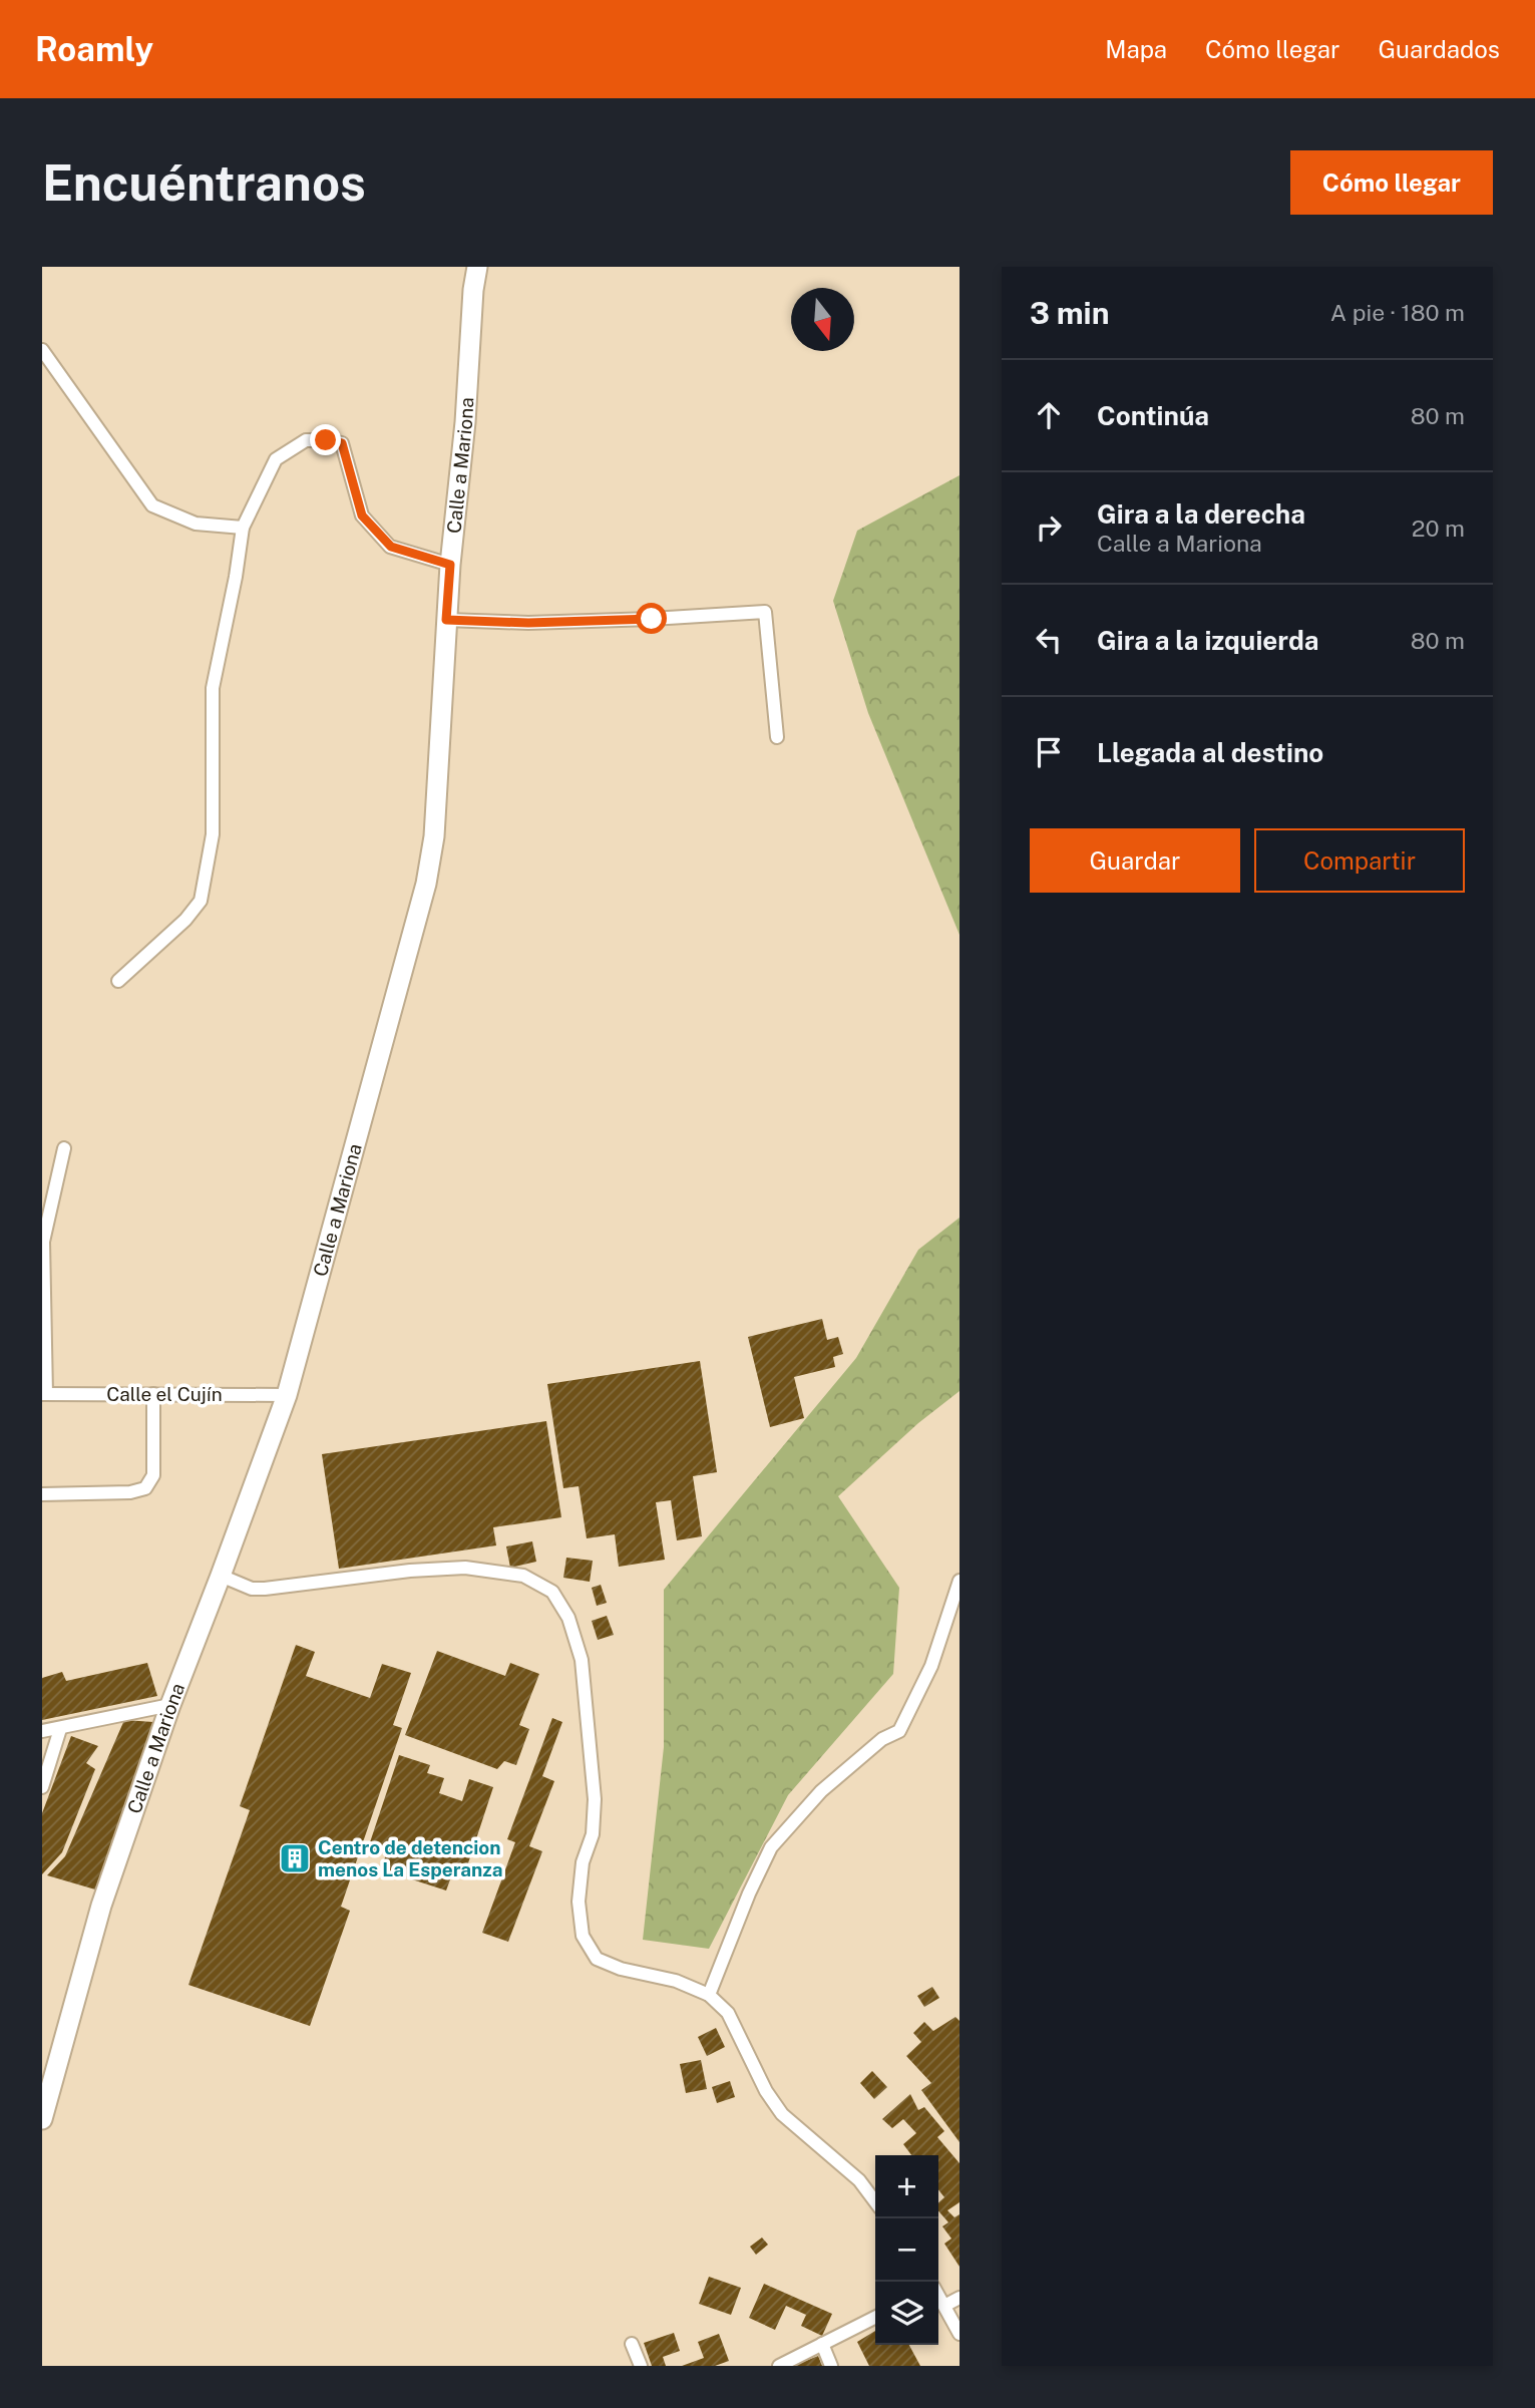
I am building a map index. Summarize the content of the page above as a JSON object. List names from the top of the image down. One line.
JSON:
{"streets":{"main road":["Calle a Mariona"],"street":["Calle el Cujín"]},"crossings":[["Calle a Mariona","Calle el Cujín"]],"places":{"building":["Centro de detencion menos La Esperanza"]},"north":"bottom","page":{"header":"Roamly","nav":["Mapa","Cómo llegar","Guardados"],"buttons":["Cómo llegar",["Guardar","Compartir"]],"title":"Encuéntranos","heading":["3 min","A pie · 180 m"],"list":[["Continúa","80 m"],["Gira a la derecha","Calle a Mariona","20 m"],["Gira a la izquierda","80 m"],"Llegada al destino"],"map_buttons":["+","−"]}}
